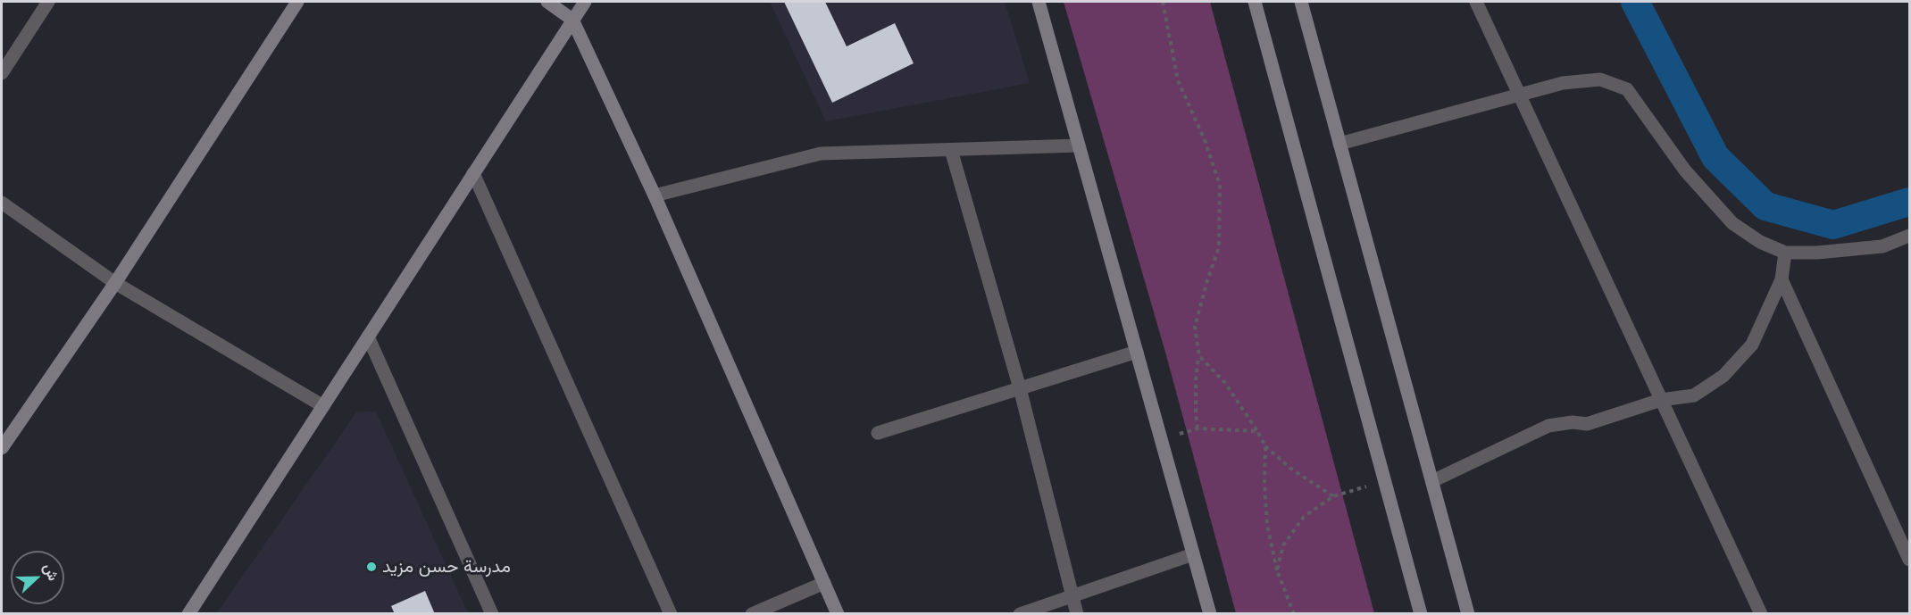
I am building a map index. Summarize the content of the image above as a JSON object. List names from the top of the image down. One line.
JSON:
{"places":["مدرسة حسن مزيد"],"north":"right"}
